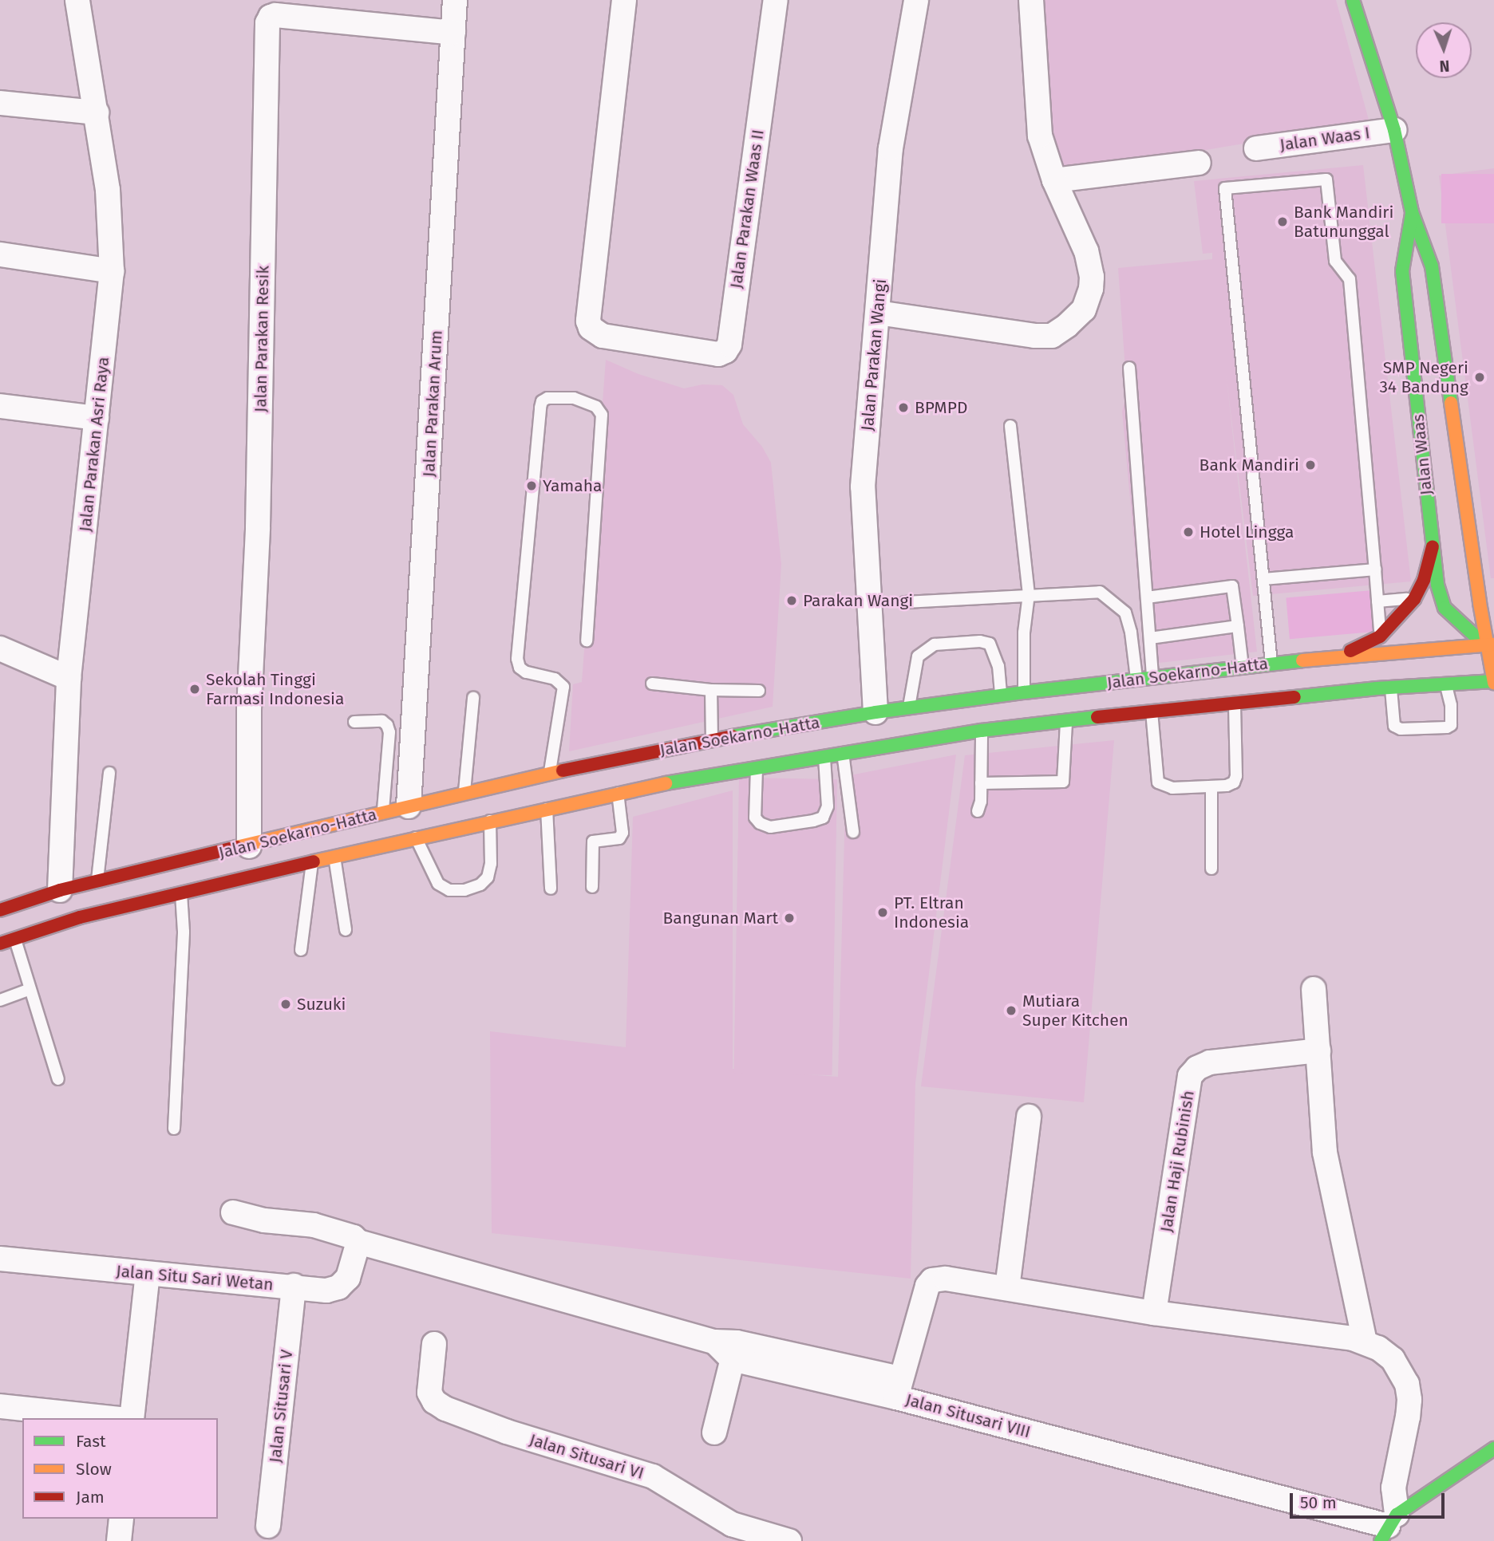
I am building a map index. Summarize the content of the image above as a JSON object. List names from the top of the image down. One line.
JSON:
{"streets":{"main road":["Jalan Waas","Jalan Soekarno-Hatta"],"street":["Jalan Waas I","Jalan Parakan Waas II","Jalan Parakan Resik","Jalan Parakan Wangi","Jalan Parakan Arum","Jalan Parakan Asri Raya","Jalan Haji Rubinish","Jalan Situ Sari Wetan","Jalan Situsari V","Jalan Situsari VIII","Jalan Situsari VI"]},"crossings":[["Jalan Waas I","Jalan Waas"],["Jalan Parakan Resik","Jalan Parakan Arum"],["Jalan Parakan Resik","Jalan Soekarno-Hatta"],["Jalan Parakan Wangi","Jalan Soekarno-Hatta"],["Jalan Parakan Arum","Jalan Soekarno-Hatta"],["Jalan Parakan Asri Raya","Jalan Soekarno-Hatta"],["Jalan Waas","Jalan Soekarno-Hatta"],["Jalan Haji Rubinish","Jalan Situsari VIII"],["Jalan Situ Sari Wetan","Jalan Situsari V"]],"places":["Bank Mandiri Batununggal","SMP Negeri 34 Bandung","BPMPD","Bank Mandiri","Yamaha","Hotel Lingga","Parakan Wangi","Sekolah Tinggi Farmasi Indonesia","PT. Eltran Indonesia","Bangunan Mart","Suzuki","Mutiara Super Kitchen"],"legend":["Fast","Slow","Jam"],"scale_bar":"50 m","north":"bottom"}
